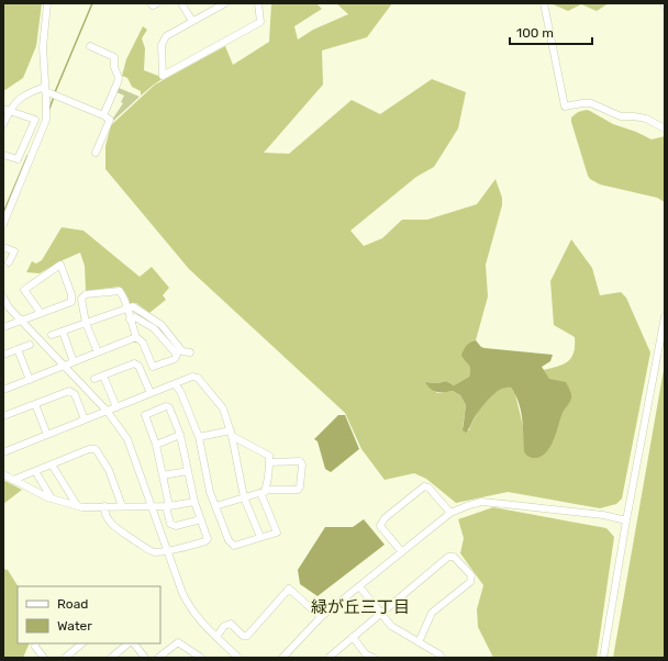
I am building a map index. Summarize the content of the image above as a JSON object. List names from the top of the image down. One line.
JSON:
{"districts":["緑が丘三丁目"],"legend":["Road","Water"],"scale_bar":"100 m"}
